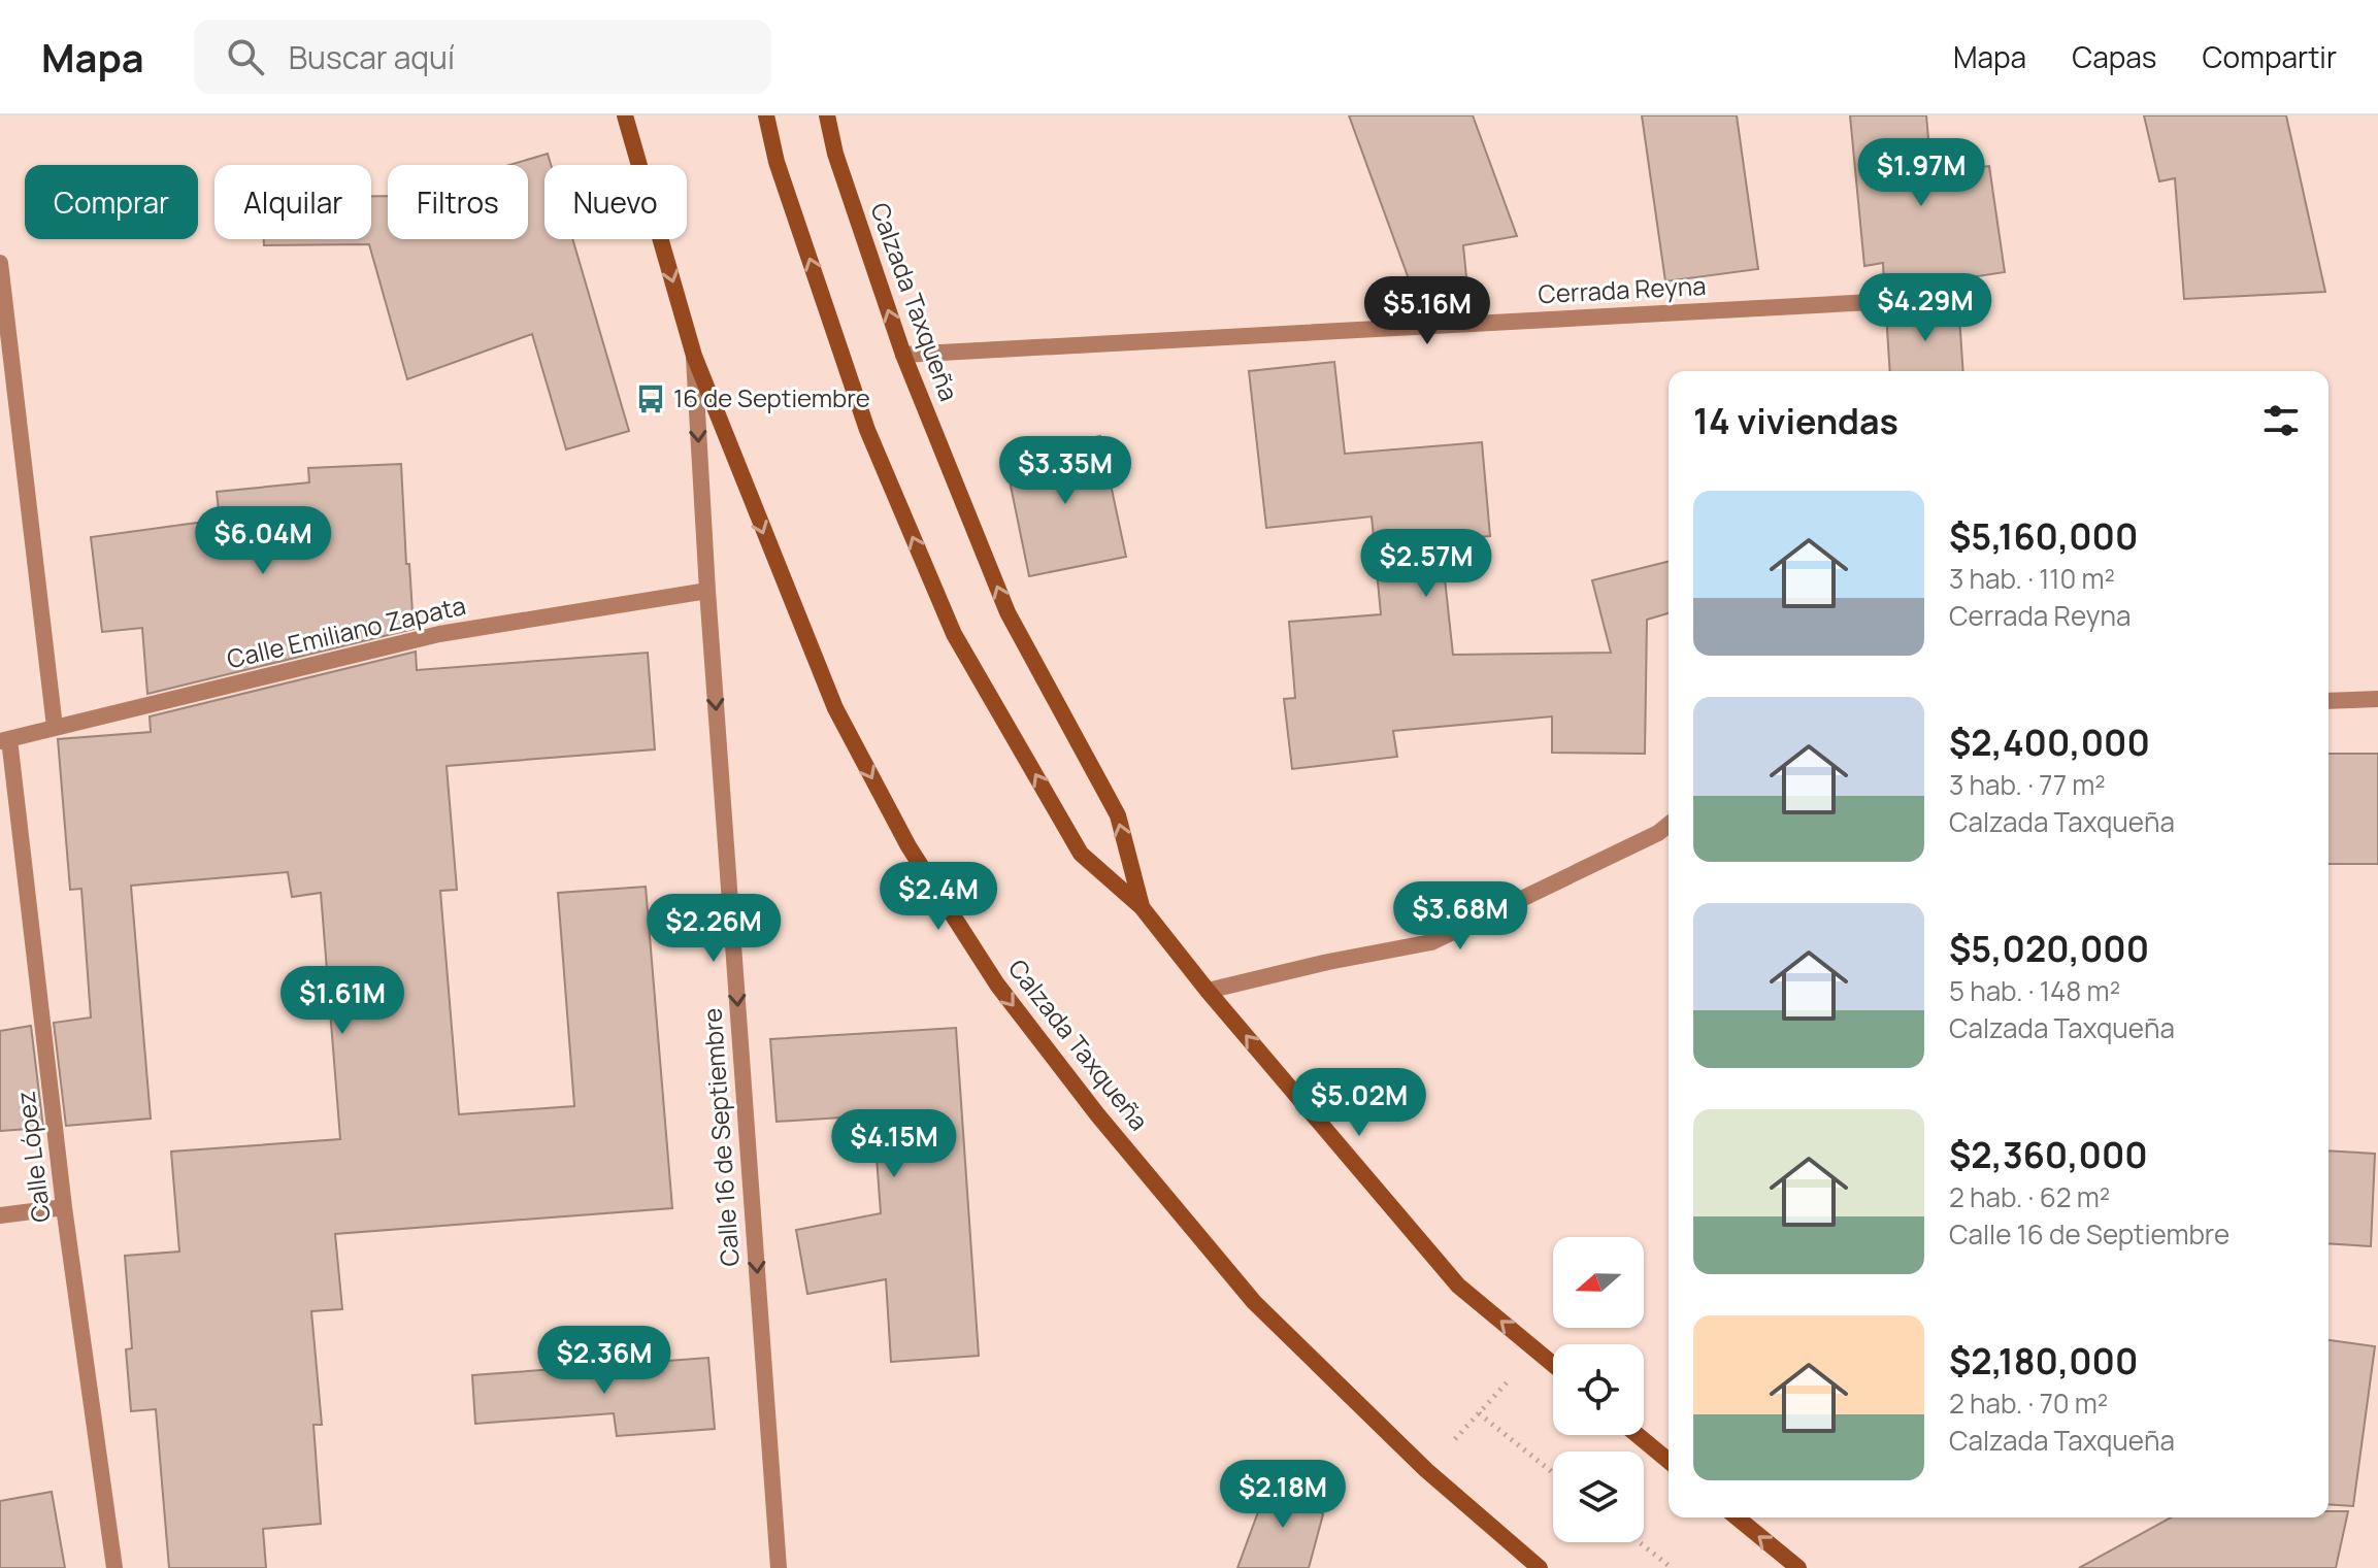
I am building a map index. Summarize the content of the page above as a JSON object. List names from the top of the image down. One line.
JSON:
{"streets":{"main road":["Calzada Taxqueña"],"street":["Cerrada Reyna","Calle Emiliano Zapata","Calle 16 de Septiembre","Calle López"]},"crossings":[["Cerrada Reyna","Calzada Taxqueña"],["Calzada Taxqueña","Calle 16 de Septiembre"],["Calle Emiliano Zapata","Calle 16 de Septiembre"],["Calle Emiliano Zapata","Calle López"]],"one_way":["Calle 16 de Septiembre"],"places":{"bus stop":["16 de Septiembre"]},"north":"left","page":{"header":"Mapa","search":"Buscar aquí","nav":["Mapa","Capas","Compartir"],"price":["$1.97M","$4.29M","$5.16M","$3.35M","$6.04M","$2.57M","$2.4M","$3.68M","$2.26M","$1.61M","$5.02M","$4.15M","$2.36M","$2.18M"],"chip":["Comprar","Alquilar","Filtros","Nuevo"],"heading":"14 viviendas","list":[{"name":"$5,160,000","note":"3 hab. · 110 m² · Cerrada Reyna"},{"name":"$2,400,000","note":"3 hab. · 77 m² · Calzada Taxqueña"},{"name":"$5,020,000","note":"5 hab. · 148 m² · Calzada Taxqueña"},{"name":"$2,360,000","note":"2 hab. · 62 m² · Calle 16 de Septiembre"},{"name":"$2,180,000","note":"2 hab. · 70 m² · Calzada Taxqueña"}]}}
